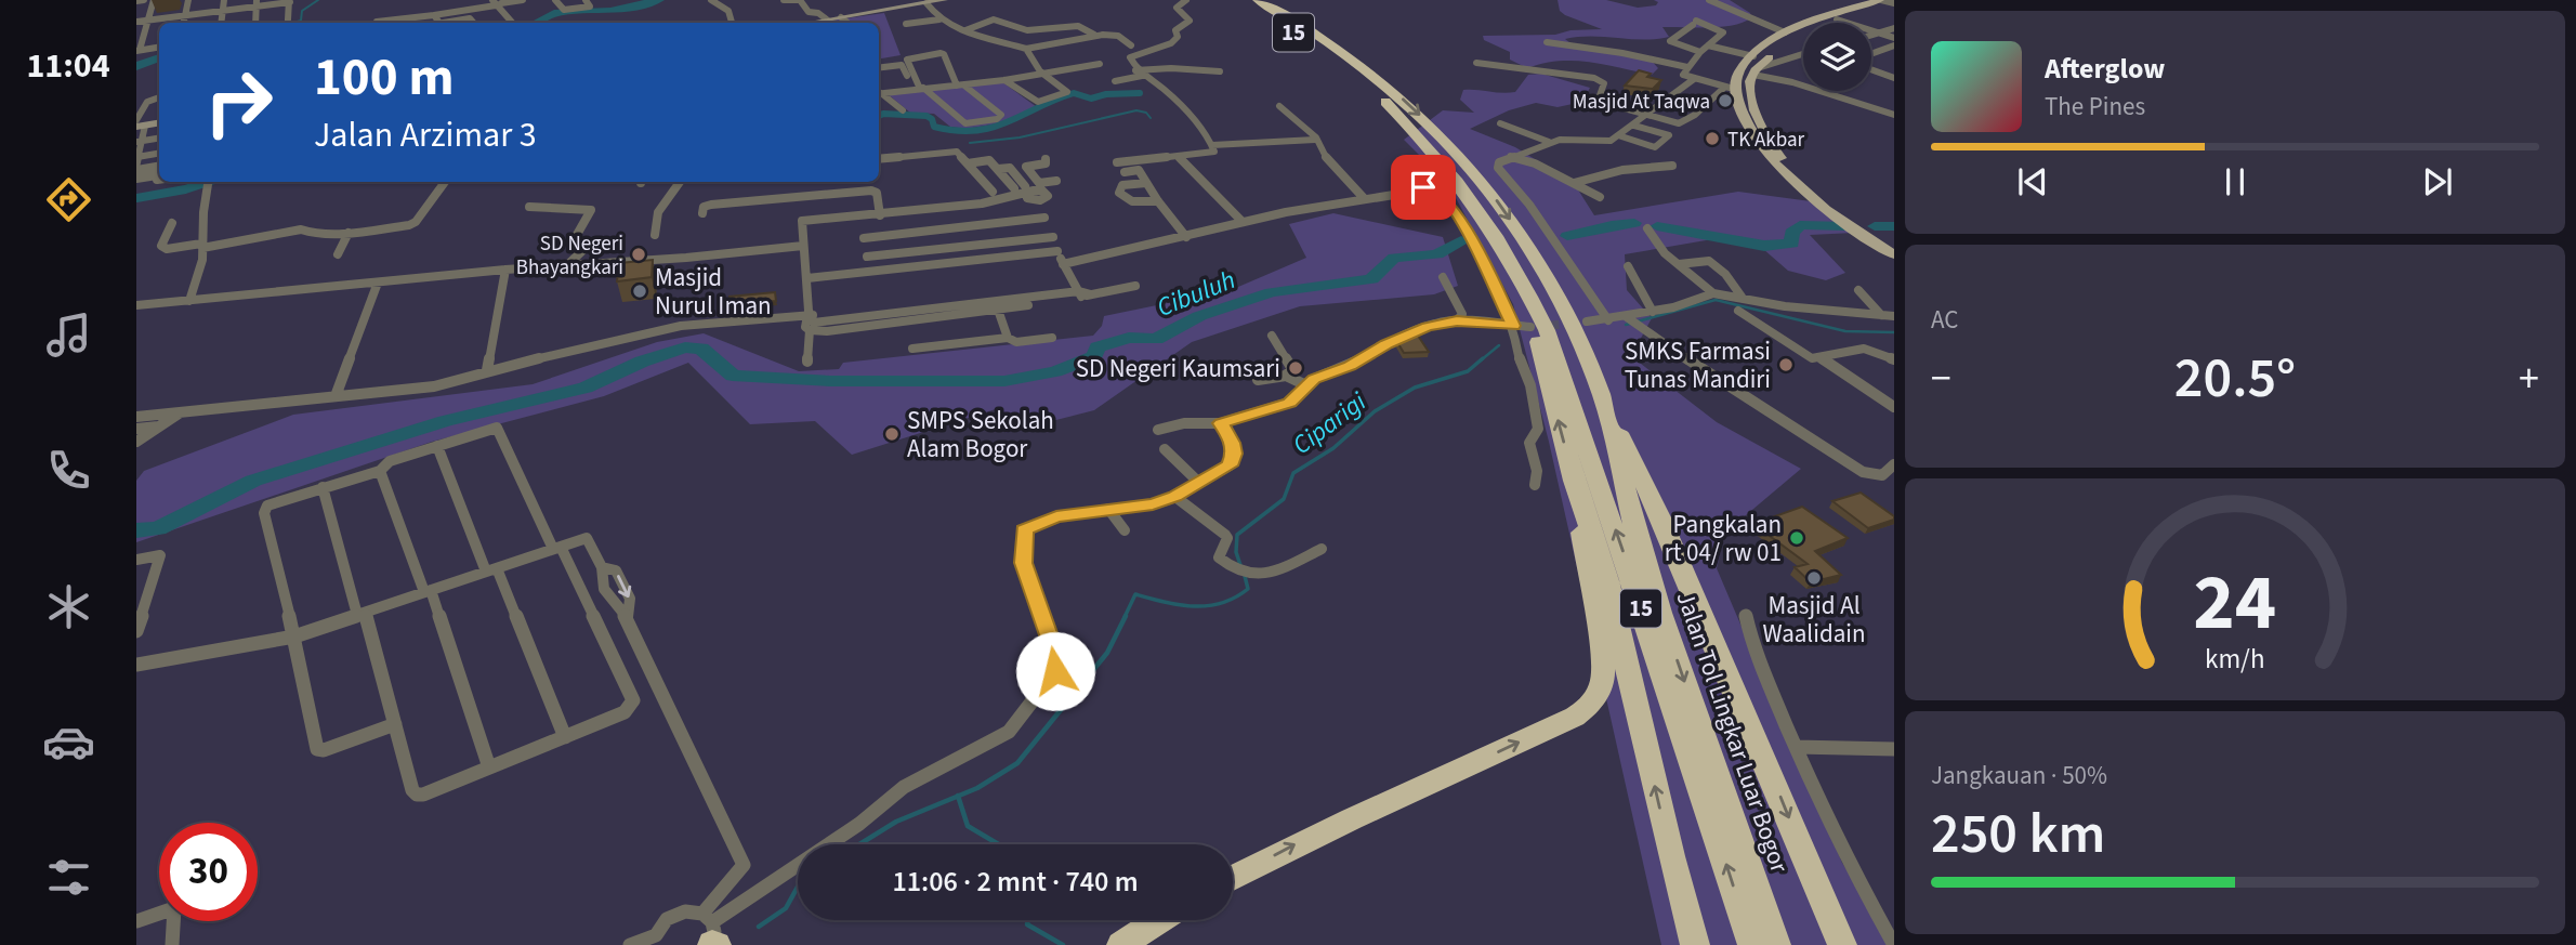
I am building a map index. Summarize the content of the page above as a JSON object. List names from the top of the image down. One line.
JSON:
{"streets":{"highway":["15","Jalan Tol Lingkar Luar Bogor"]},"water":["Cibuluh","Ciparigi"],"places":["Masjid At Taqwa","TK Akbar","SD Negeri Bhayangkari","Masjid Nurul Iman","SMKS Farmasi Tunas Mandiri","SD Negeri Kaumsari","SMPS Sekolah Alam Bogor","Pangkalan rt 04/ rw 01","Masjid Al Waalidain"],"page":{"tabs":"11:04","turn":["100 m","Jalan Arzimar 3"],"song":["Afterglow","The Pines"],"tile":["AC",["Jangkauan · 50%","250 km"]],"heat":["−","20.5°","+"],"limit":"30","trip":"11:06 · 2 mnt · 740 m","gauge":["24","km/h"]}}
